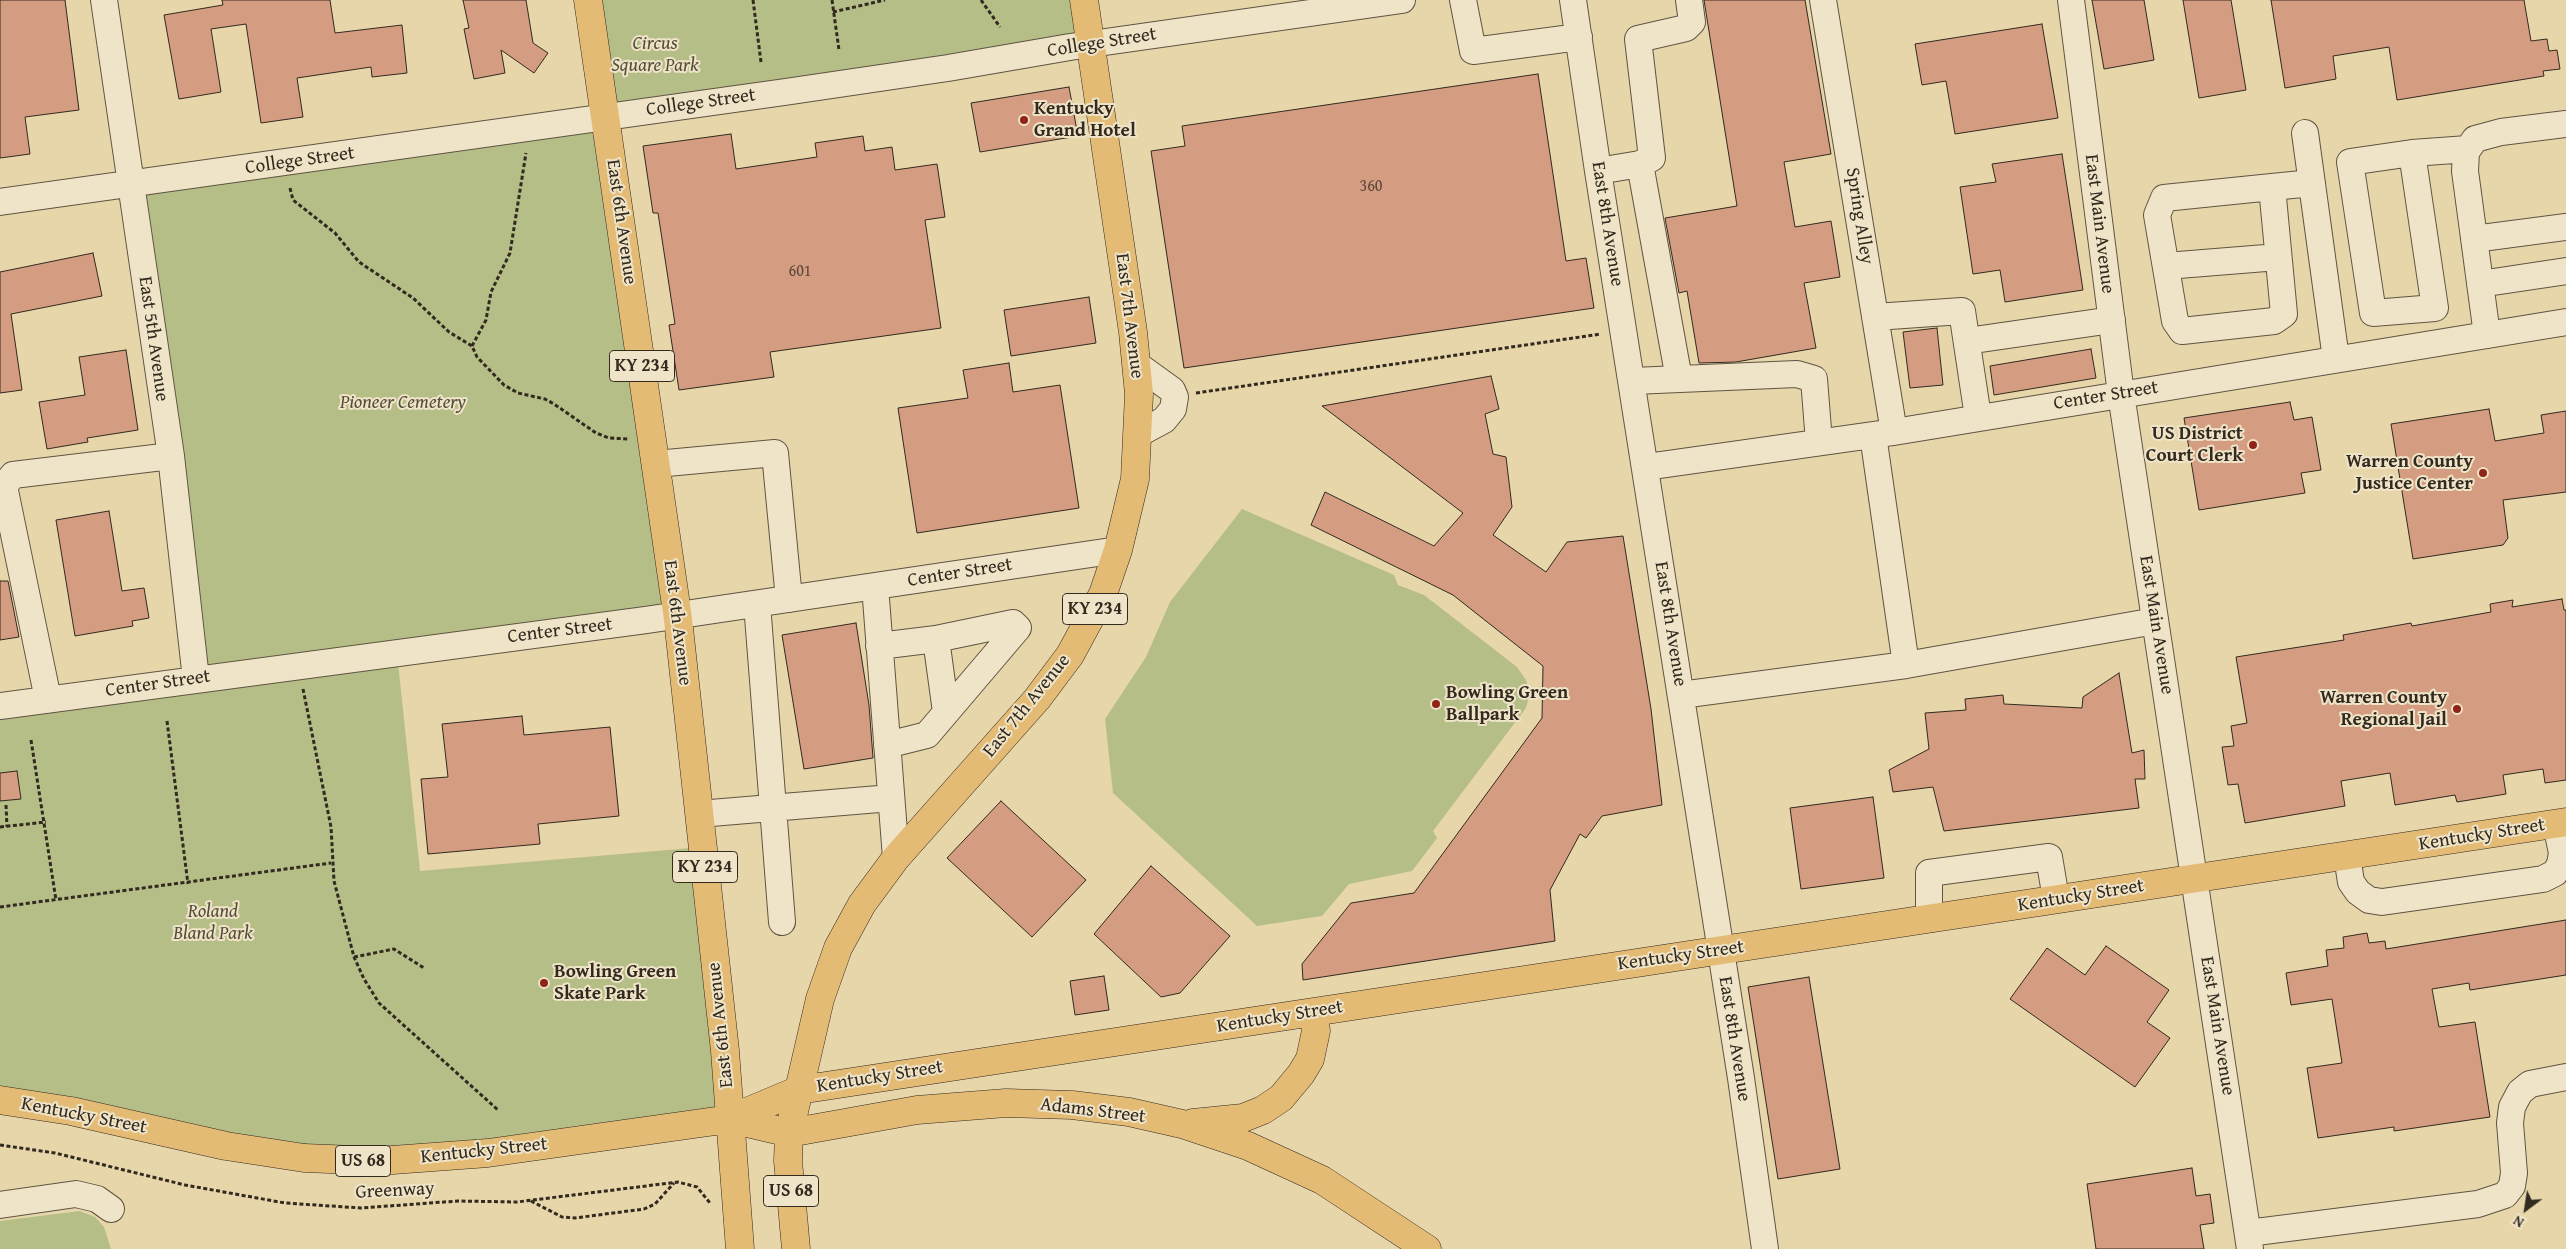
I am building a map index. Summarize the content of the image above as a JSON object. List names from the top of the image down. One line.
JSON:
{"streets":{"main road":["East 6th Avenue","East 7th Avenue","KY 234","Kentucky Street","Adams Street","US 68"],"street":["College Street","Spring Alley","East 8th Avenue","East Main Avenue","East 5th Avenue","Center Street"],"path":["Greenway"]},"crossings":[["College Street","East 6th Avenue"],["College Street","East 7th Avenue"],["College Street","East 5th Avenue"],["Spring Alley","Center Street"],["East 6th Avenue","Center Street"],["East 6th Avenue","Kentucky Street"],["East 6th Avenue","Adams Street"],["East 8th Avenue","Center Street"],["East 8th Avenue","Kentucky Street"],["East Main Avenue","Center Street"],["East Main Avenue","Kentucky Street"],["East 7th Avenue","Center Street"],["East 7th Avenue","Kentucky Street"],["East 7th Avenue","Adams Street"],["East 7th Avenue","US 68"],["East 5th Avenue","Center Street"],["Kentucky Street","Adams Street"],["Adams Street","US 68"]],"parks":["Circus Square Park","Pioneer Cemetery","Roland Bland Park"],"places":["Kentucky Grand Hotel","US District Court Clerk","Warren County Justice Center","Bowling Green Ballpark","Warren County Regional Jail","Bowling Green Skate Park"],"house_numbers":["360","601"],"north":"bottom left"}
